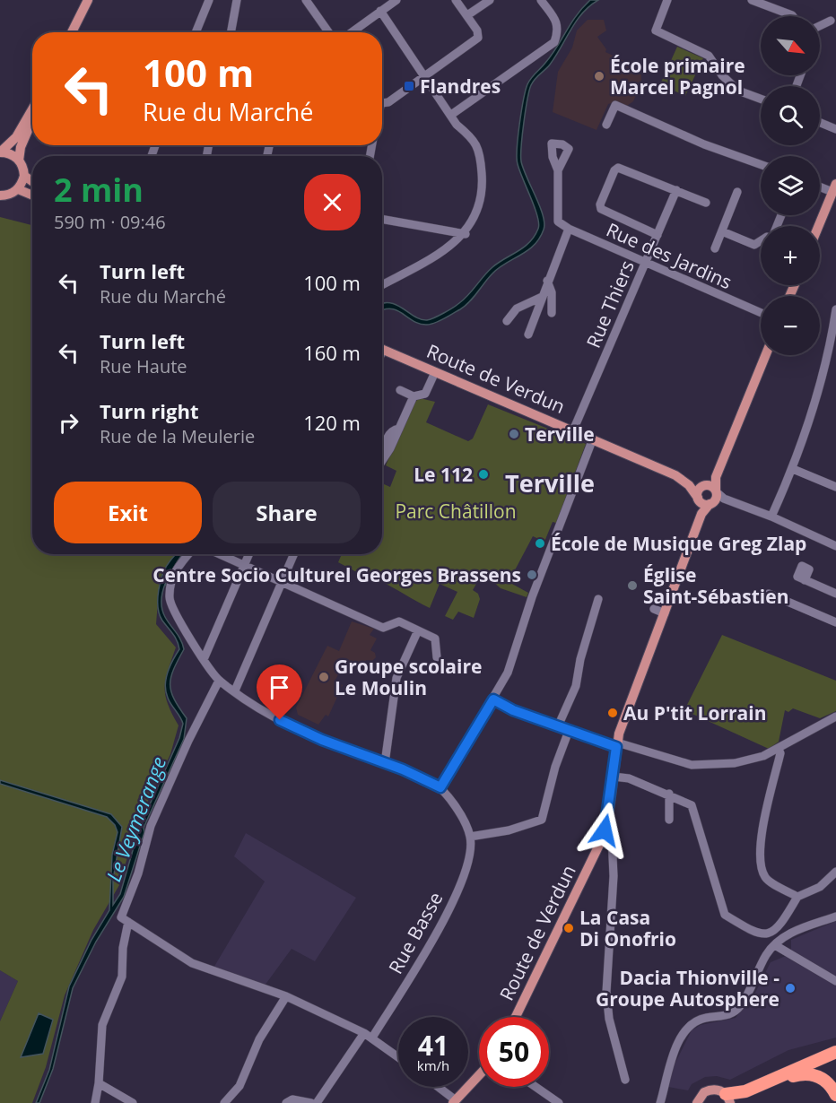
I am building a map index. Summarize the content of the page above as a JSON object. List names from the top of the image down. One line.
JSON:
{"streets":{"main road":["Route de Verdun"],"street":["Rue des Jardins","Rue Thiers","Rue Basse"]},"crossings":[["Rue des Jardins","Rue Thiers"],["Rue Thiers","Route de Verdun"]],"districts":["Terville"],"water":["Le Veymerange"],"parks":["Parc Châtillon"],"places":{"other":["École primaire Marcel Pagnol","Terville","Le 112","École de Musique Greg Zlap","Centre Socio Culturel Georges Brassens","Église Saint-Sébastien","Groupe scolaire Le Moulin","Au P'tit Lorrain","La Casa Di Onofrio","Dacia Thionville - Groupe Autosphere"],"transit":["Flandres"]},"north":"bottom right","page":{"map_buttons":["+","−"],"turn":["100 m","Rue du Marché"],"heading":["2 min","590 m · 09:46"],"list":[{"name":"Turn left","note":"Rue du Marché","value":"100 m"},{"name":"Turn left","note":"Rue Haute","value":"160 m"},{"name":"Turn right","note":"Rue de la Meulerie","value":"120 m"}],"buttons":["Exit","Share"],"speed":"41 km/h","limit":"50"}}
